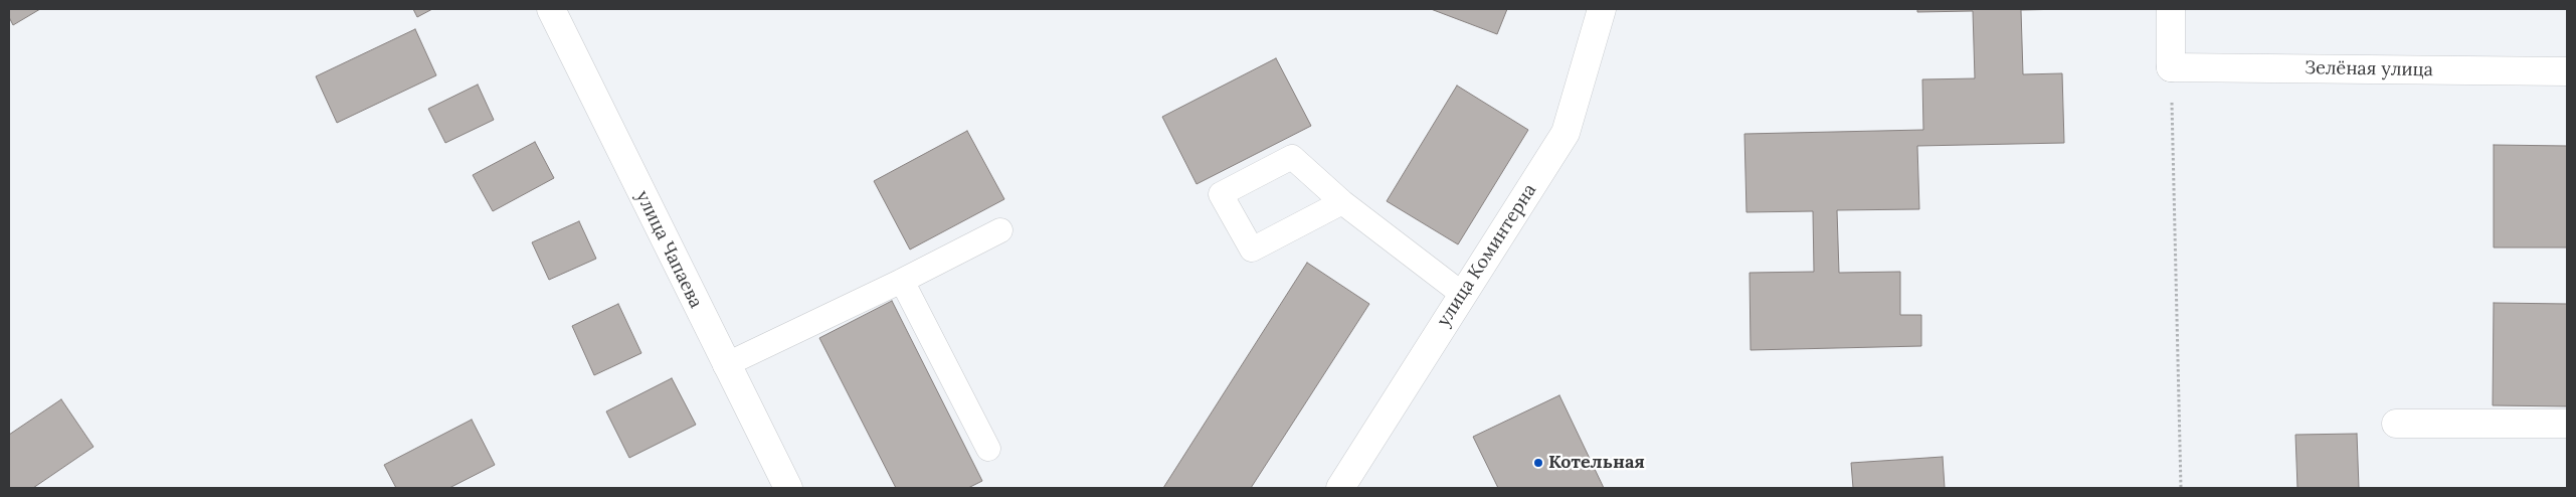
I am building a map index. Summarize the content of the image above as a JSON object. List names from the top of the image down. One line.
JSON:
{"streets":{"street":["Зелёная улица","улица Чапаева","улица Коминтерна"]},"places":["Котельная"]}
